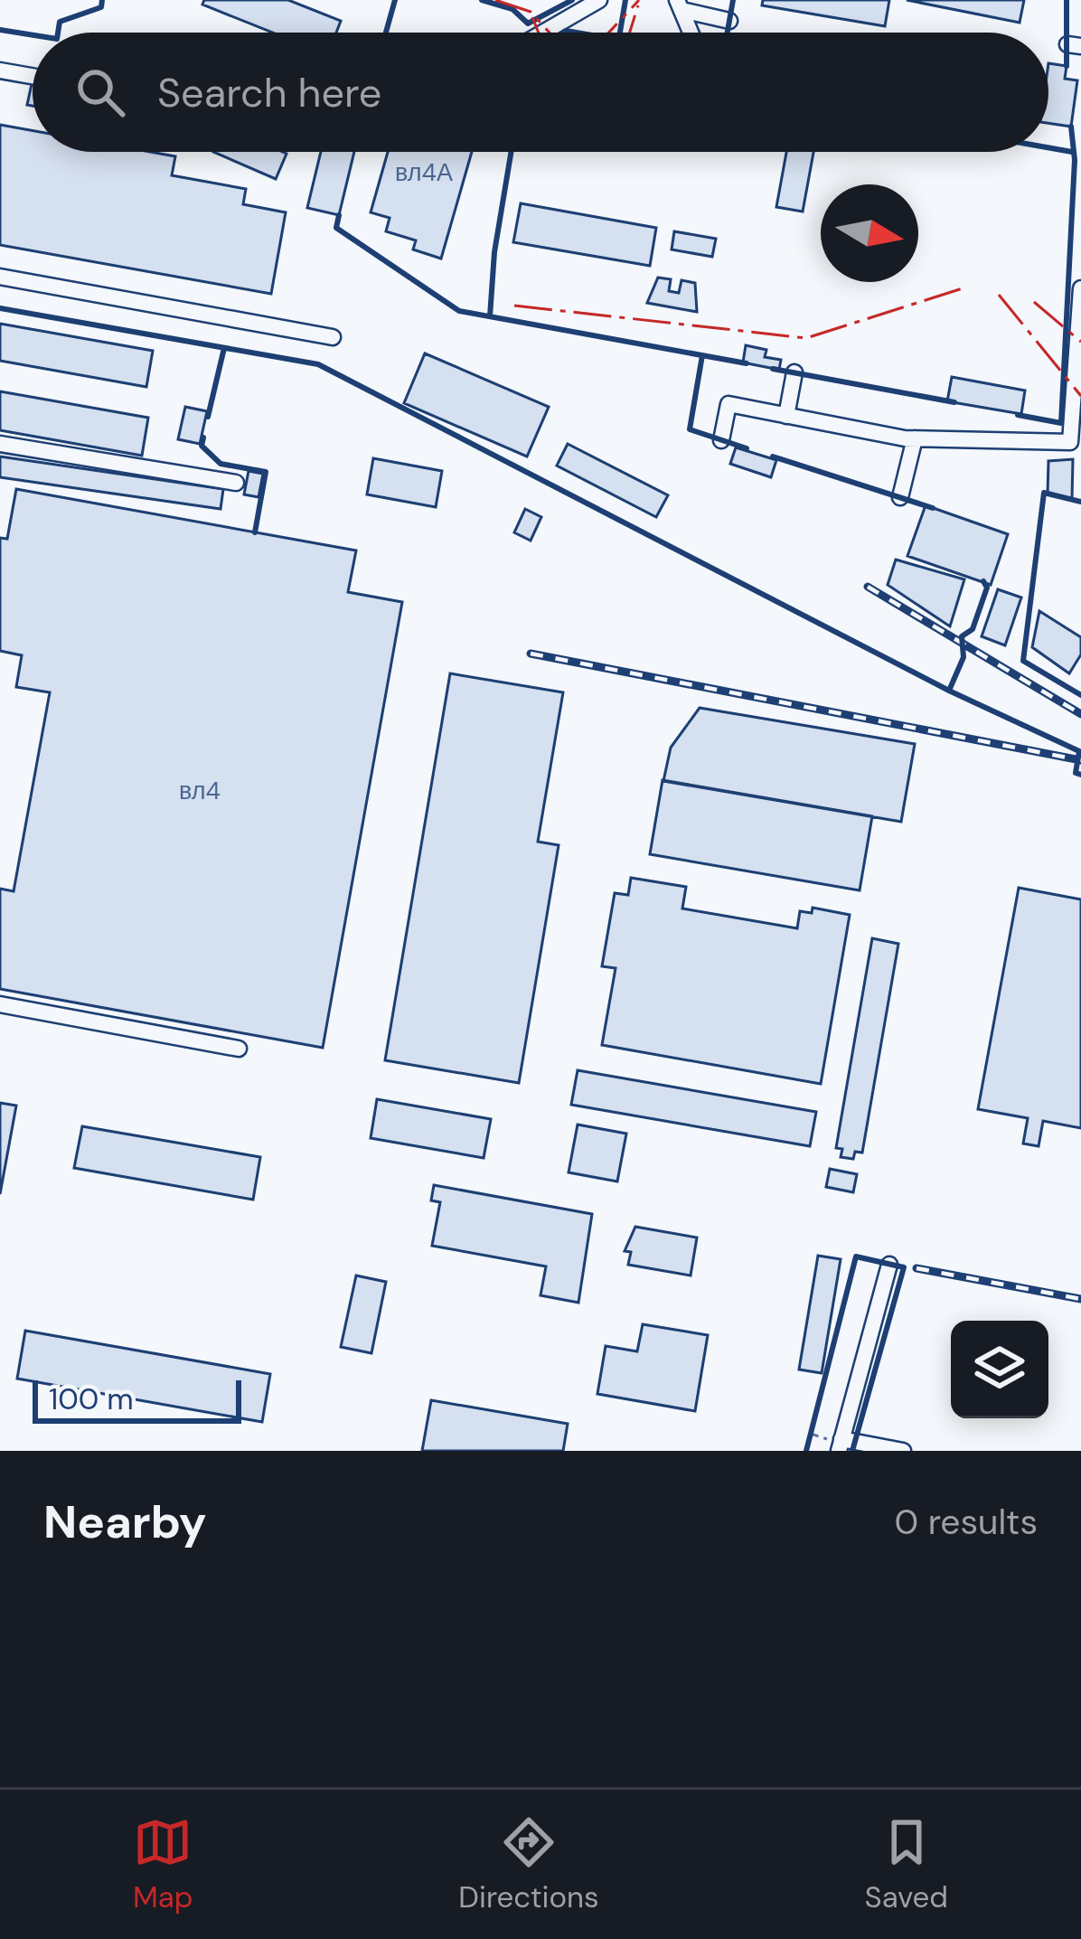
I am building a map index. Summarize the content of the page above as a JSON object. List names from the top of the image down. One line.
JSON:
{"house_numbers":["вл4А","вл4"],"scale_bar":"100 m","north":"right","page":{"search":"Search here","scale":"100 m","heading":["Nearby","0 results"],"nav":["Map","Directions","Saved"]}}
